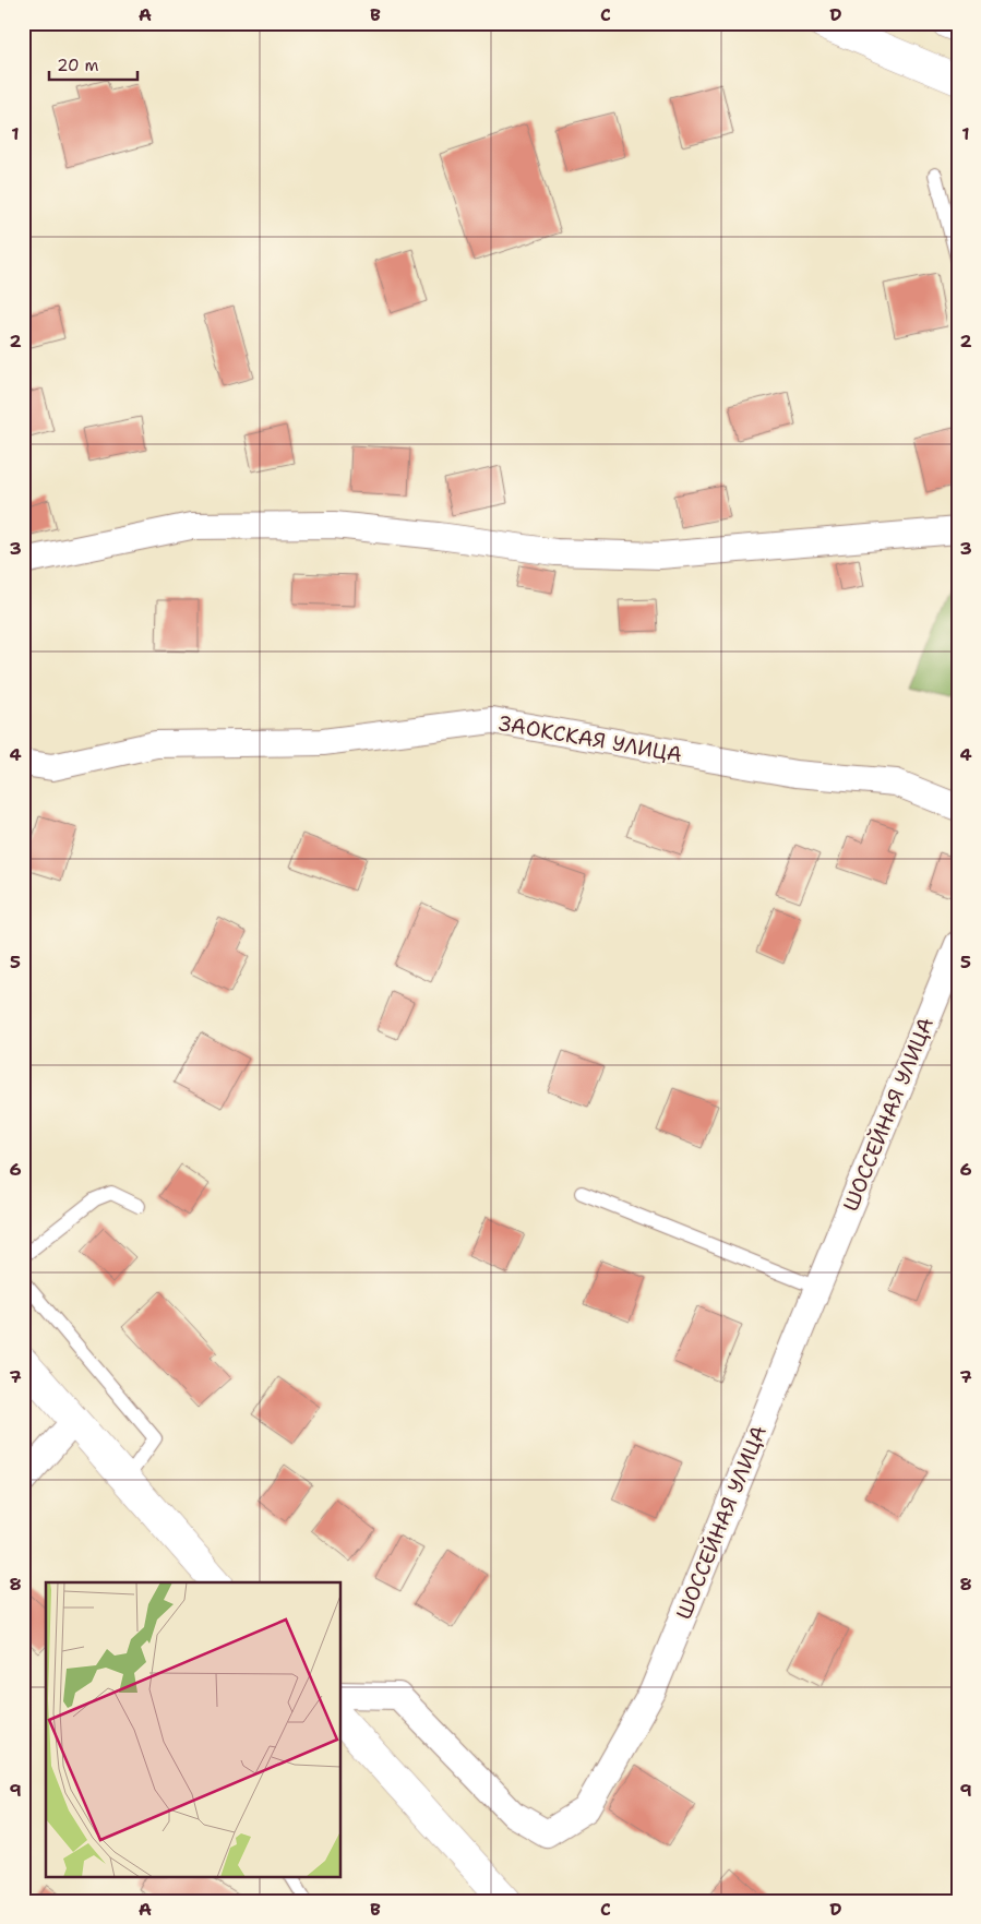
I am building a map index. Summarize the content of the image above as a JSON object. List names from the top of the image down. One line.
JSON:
{"streets":{"street":["ЗАОКСКАЯ УЛИЦА","ШОССЕЙНАЯ УЛИЦА"]},"scale_bar":"20 m","grid":{"columns":["A","B","C","D"],"rows":["1","2","3","4","5","6","7","8","9"]}}
